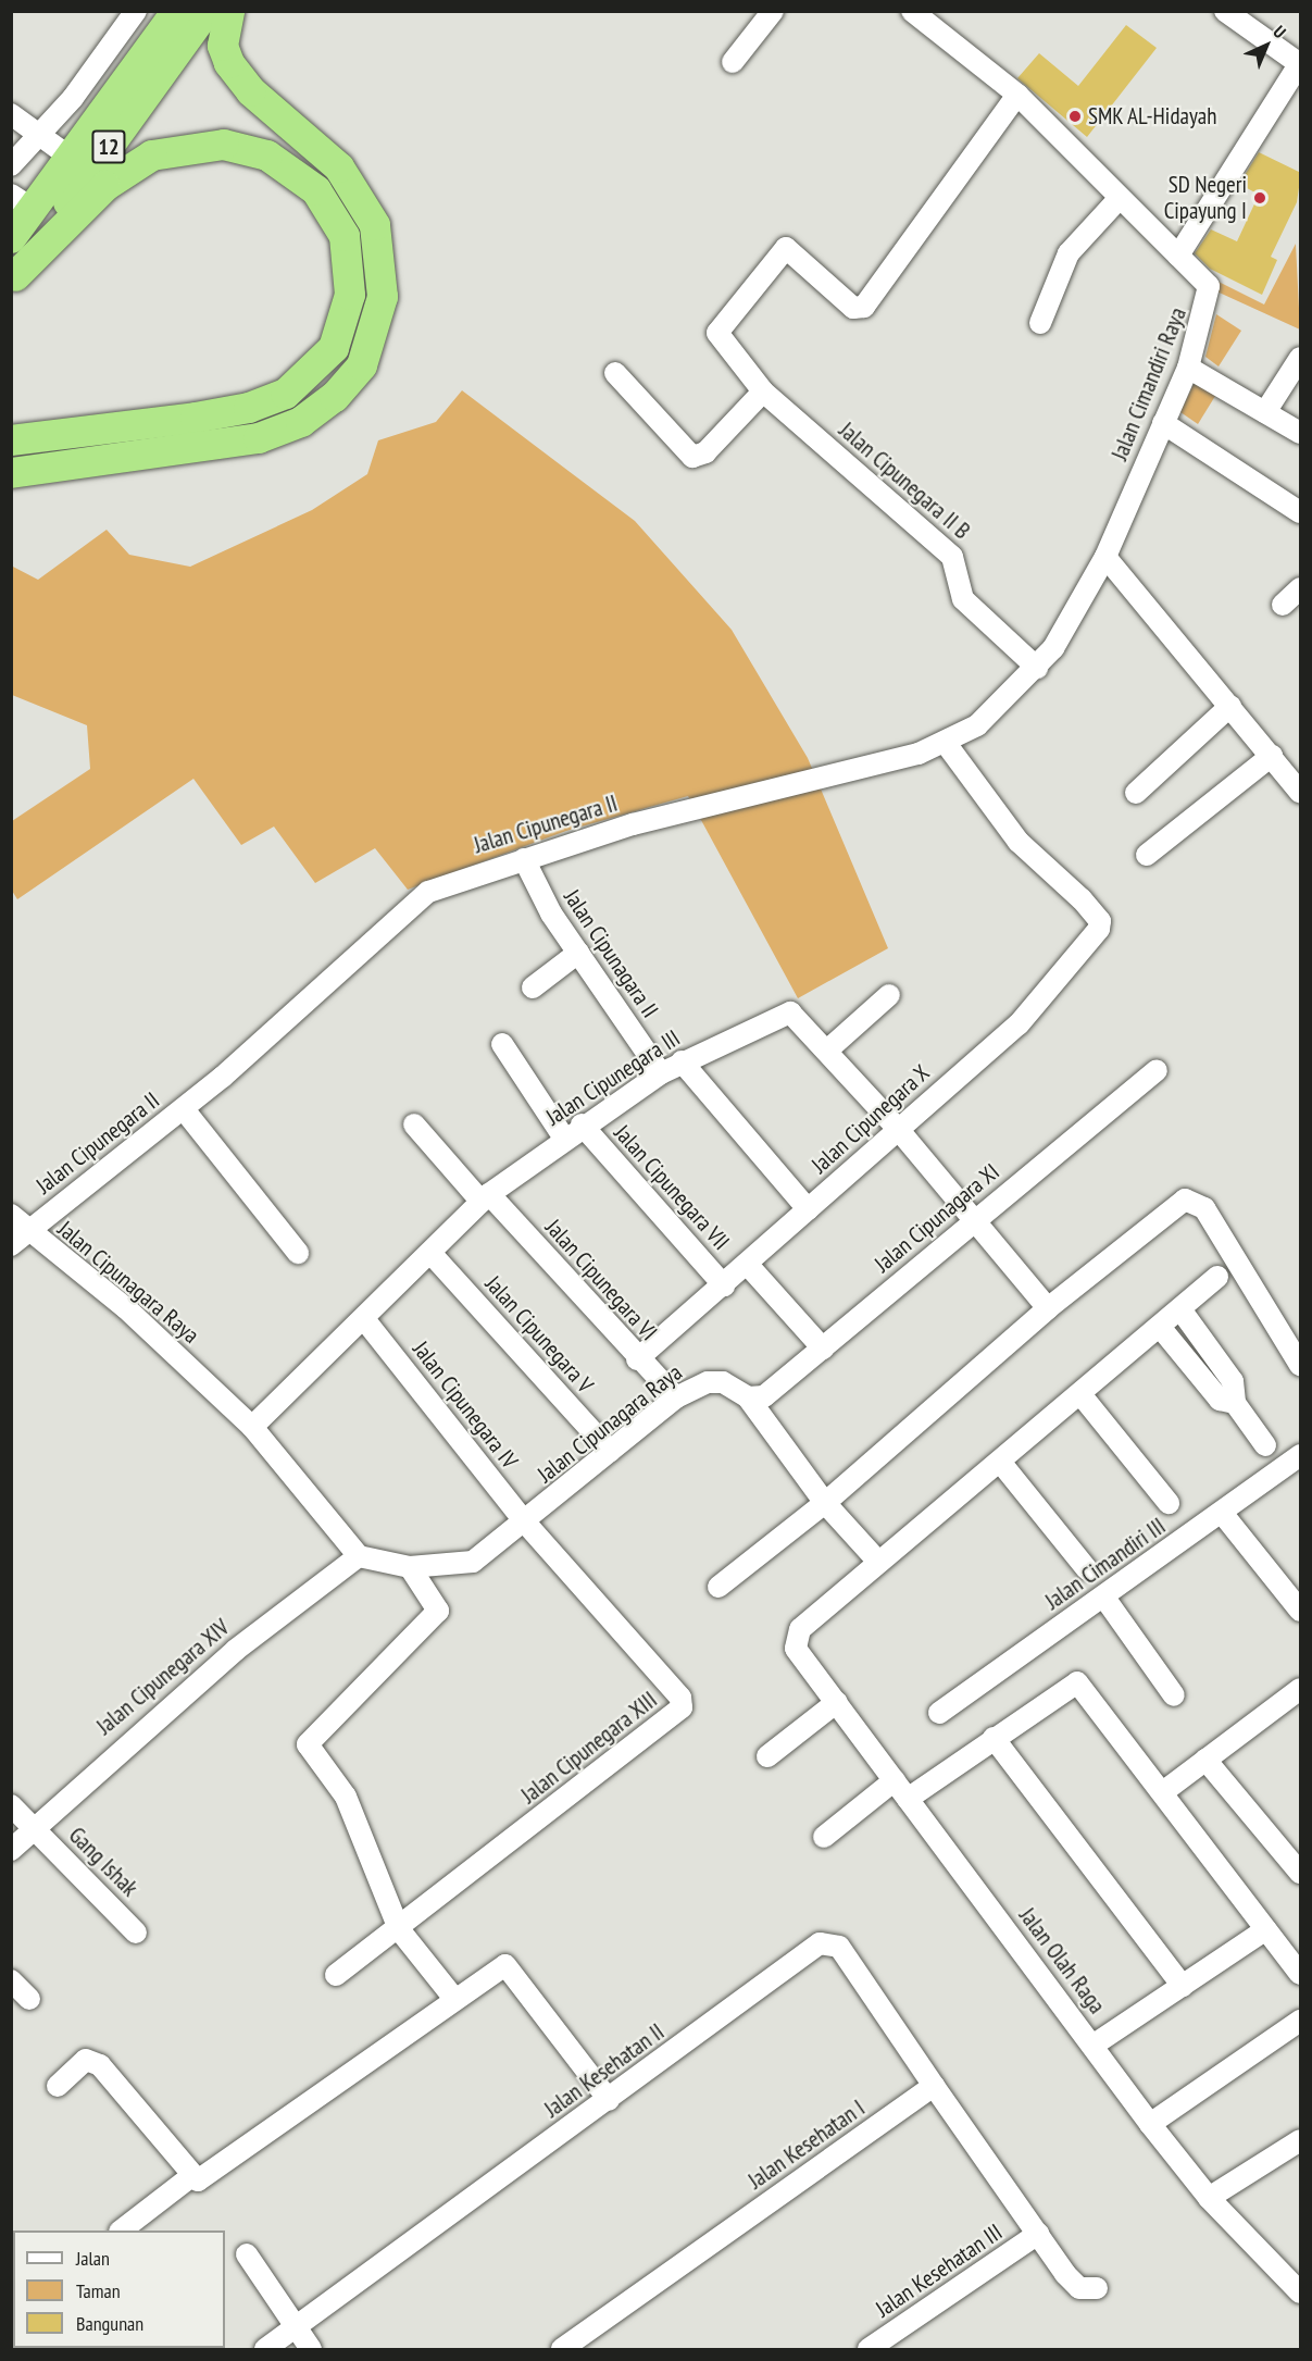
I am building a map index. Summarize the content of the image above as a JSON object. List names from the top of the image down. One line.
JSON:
{"streets":{"highway":["12"],"street":["Jalan Cimandiri Raya","Jalan Cipunegara II B","Jalan Cipunegara II","Jalan Cipunagara II","Jalan Cipunegara III","Jalan Cipunegara X","Jalan Cipunegara VII","Jalan Cipunagara XI","Jalan Cipunegara VI","Jalan Cipunagara Raya","Jalan Cipunegara V","Jalan Cipunegara IV","Jalan Cimandiri III","Jalan Cipunegara XIV","Jalan Cipunegara XIII","Gang Ishak","Jalan Olah Raga","Jalan Kesehatan II","Jalan Kesehatan I","Jalan Kesehatan III"]},"crossings":[["Jalan Cimandiri Raya","Jalan Cipunegara II B"],["Jalan Cimandiri Raya","Jalan Cipunegara II"],["Jalan Cipunegara II B","Jalan Cipunegara II"],["Jalan Cipunegara II","Jalan Cipunagara II"],["Jalan Cipunegara II","Jalan Cipunegara X"],["Jalan Cipunegara II","Jalan Cipunagara Raya"],["Jalan Cipunagara II","Jalan Cipunegara III"],["Jalan Cipunegara III","Jalan Cipunegara X"],["Jalan Cipunegara III","Jalan Cipunegara VII"],["Jalan Cipunegara III","Jalan Cipunagara XI"],["Jalan Cipunegara III","Jalan Cipunegara VI"],["Jalan Cipunegara III","Jalan Cipunagara Raya"],["Jalan Cipunegara III","Jalan Cipunegara V"],["Jalan Cipunegara III","Jalan Cipunegara IV"],["Jalan Cipunegara X","Jalan Cipunegara VII"],["Jalan Cipunegara X","Jalan Cipunegara VI"],["Jalan Cipunagara XI","Jalan Cipunagara Raya"],["Jalan Cipunegara VI","Jalan Cipunagara Raya"],["Jalan Cipunagara Raya","Jalan Cipunegara V"],["Jalan Cipunagara Raya","Jalan Cipunegara IV"],["Jalan Cipunagara Raya","Jalan Cipunegara XIV"],["Jalan Cipunagara Raya","Jalan Cipunegara XIII"],["Jalan Cipunagara Raya","Jalan Olah Raga"],["Jalan Cipunegara IV","Jalan Cipunegara XIII"],["Jalan Cipunegara XIV","Gang Ishak"],["Jalan Kesehatan II","Jalan Kesehatan I"]],"places":["SMK AL-Hidayah","SD Negeri Cipayung I"],"legend":["Jalan","Taman","Bangunan"],"north":"top right"}
